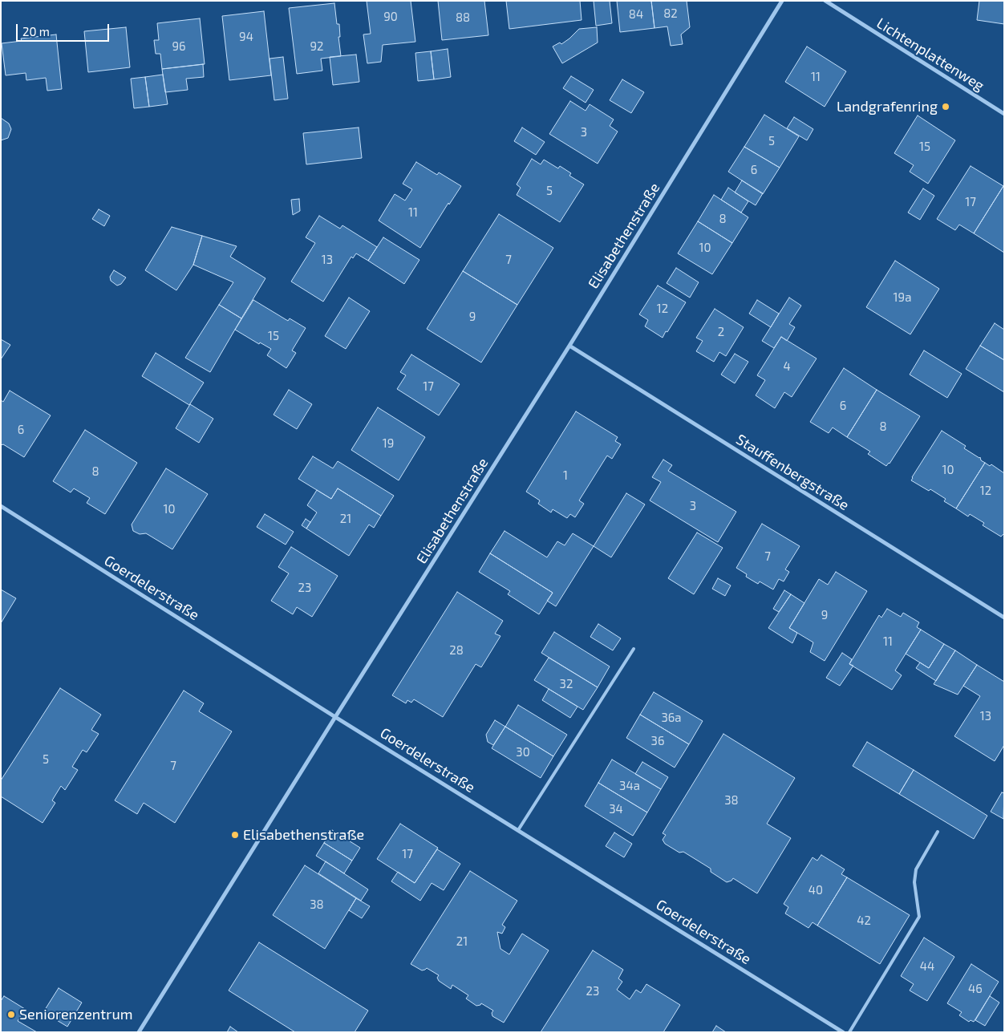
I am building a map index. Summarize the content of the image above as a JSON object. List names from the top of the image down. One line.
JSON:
{"streets":{"street":["Lichtenplattenweg","Elisabethenstraße","Stauffenbergstraße","Goerdelerstraße"]},"crossings":[["Elisabethenstraße","Stauffenbergstraße"],["Elisabethenstraße","Goerdelerstraße"]],"places":["Landgrafenring","Elisabethenstraße","Seniorenzentrum"],"house_numbers":["82","84","90","88","94","96","92","11","3","5","15","6","5","17","11","8","10","13","7","19a","12","9","2","15","4","17","6","8","6","19","10","8","1","12","3","10","21","7","23","9","11","28","32","13","36a","36","30","5","7","34a","38","34","17","40","38","42","21","44","46","23"],"scale_bar":"20 m"}
